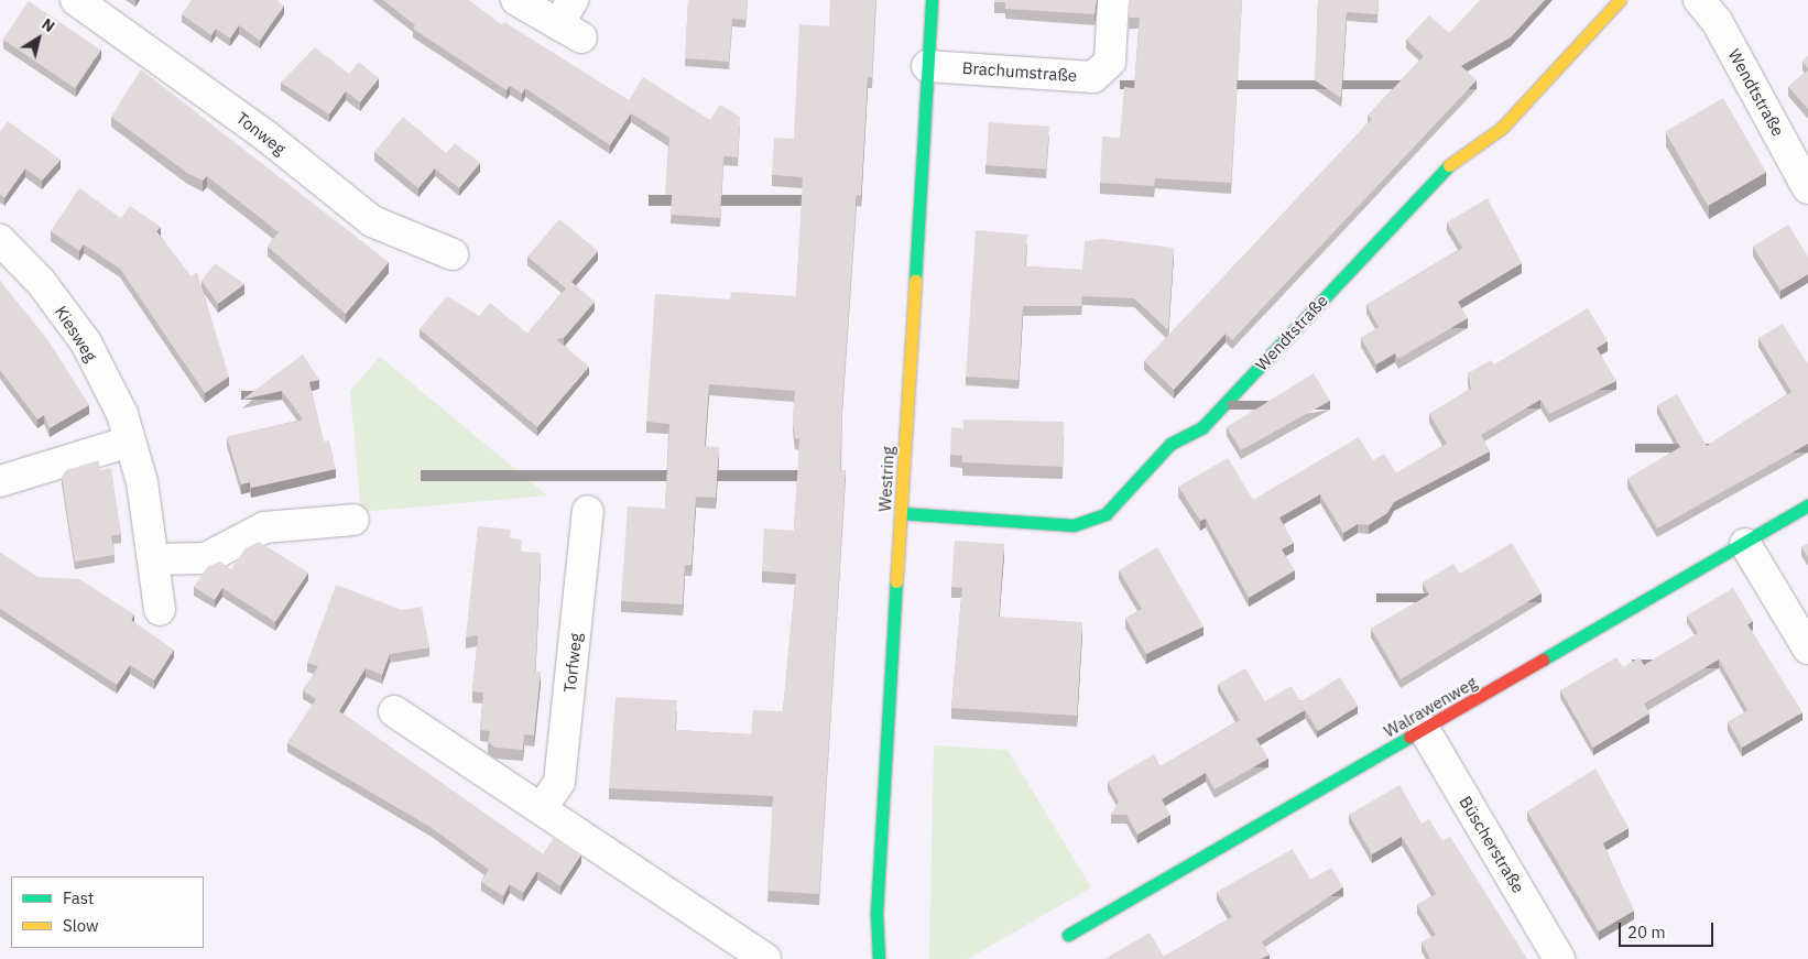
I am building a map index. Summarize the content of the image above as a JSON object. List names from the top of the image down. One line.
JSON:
{"streets":{"street":["Brachumstraße","Wendtstraße","Tonweg","Kiesweg","Westring","Torfweg","Walrawenweg","Büscherstraße"]},"crossings":[["Brachumstraße","Westring"],["Wendtstraße","Westring"],["Walrawenweg","Büscherstraße"]],"legend":["Fast","Slow"],"scale_bar":"20 m","north":"top right"}
